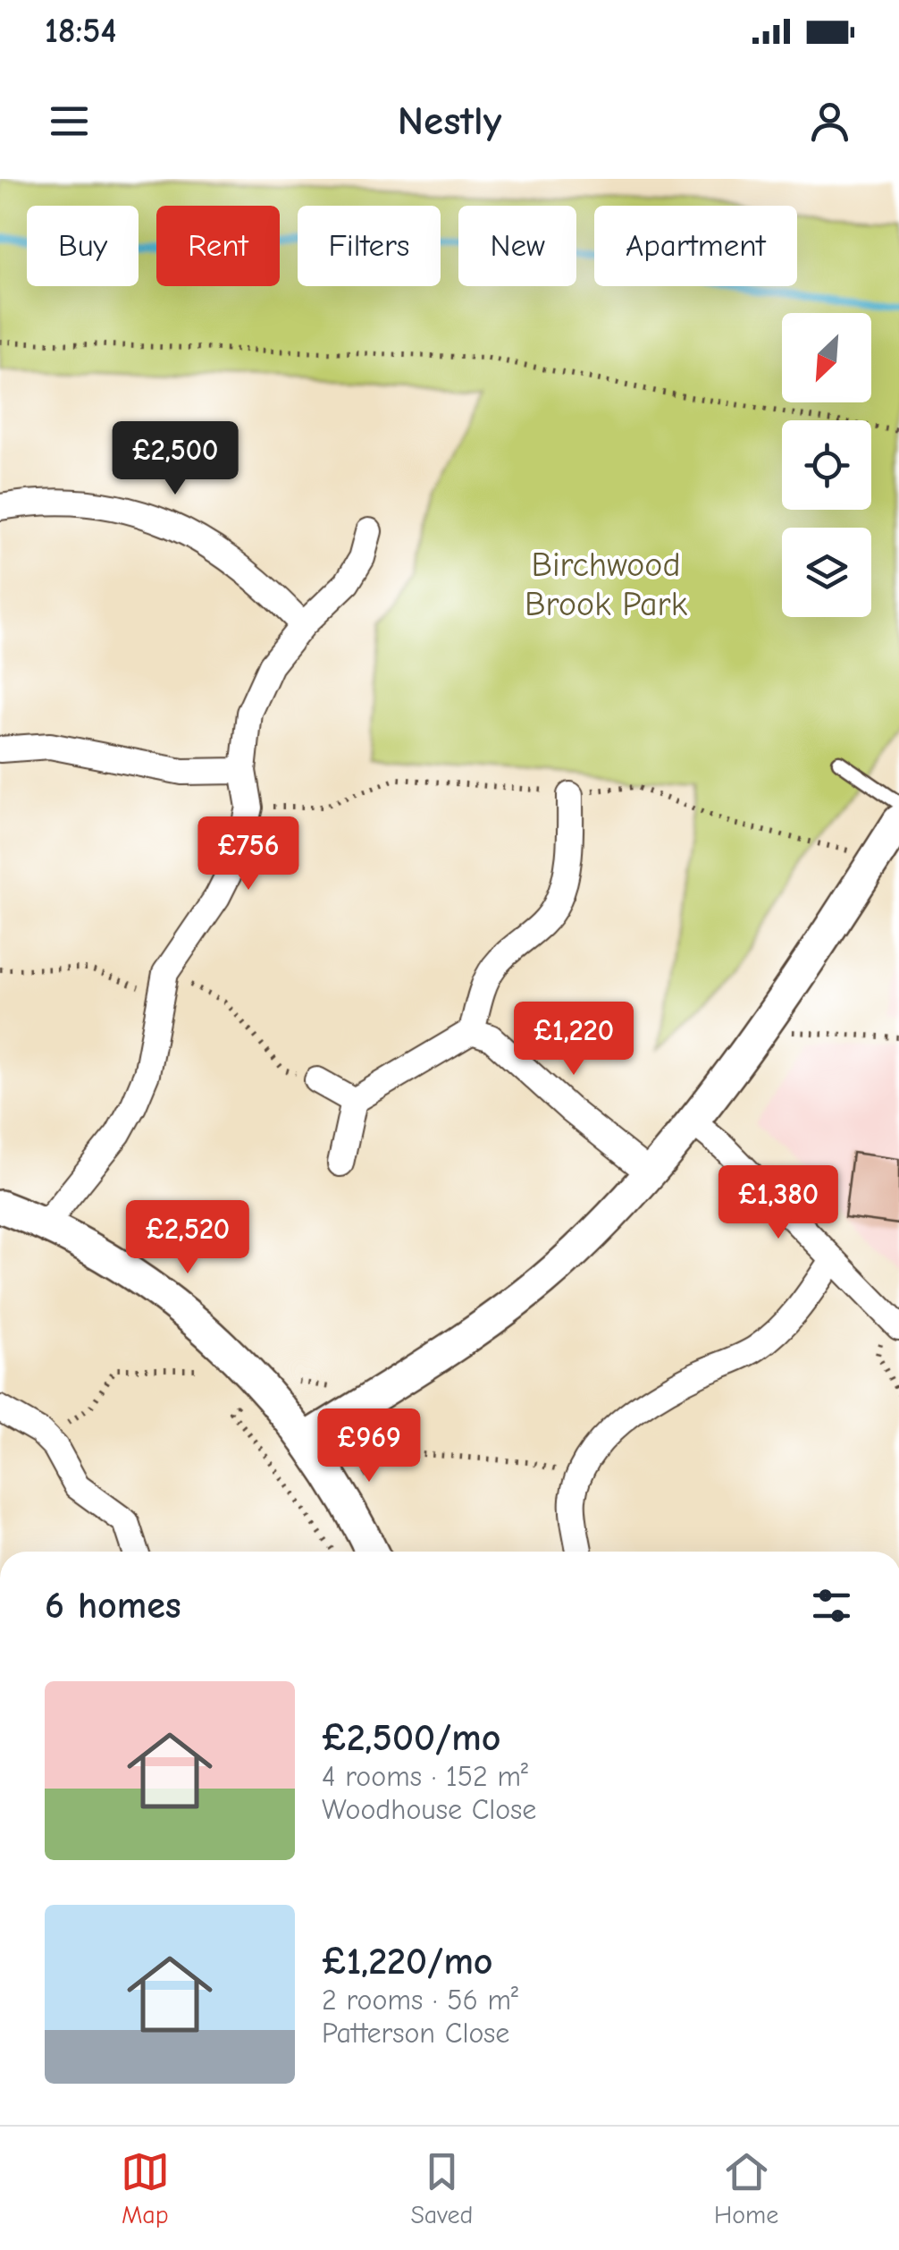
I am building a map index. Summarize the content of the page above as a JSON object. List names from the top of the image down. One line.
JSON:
{"parks":["Birchwood Brook Park"],"north":"bottom left","page":{"status":"18:54","header":"Nestly","chip":["Buy","Rent","Filters","New","Apartment"],"price":["£2,500","£756","£1,220","£1,380","£2,520","£969"],"heading":"6 homes","list":[{"name":"£2,500/mo","note":"4 rooms · 152 m² · Woodhouse Close"},{"name":"£1,220/mo","note":"2 rooms · 56 m² · Patterson Close"}],"tabs":["Map","Saved","Home"]}}
